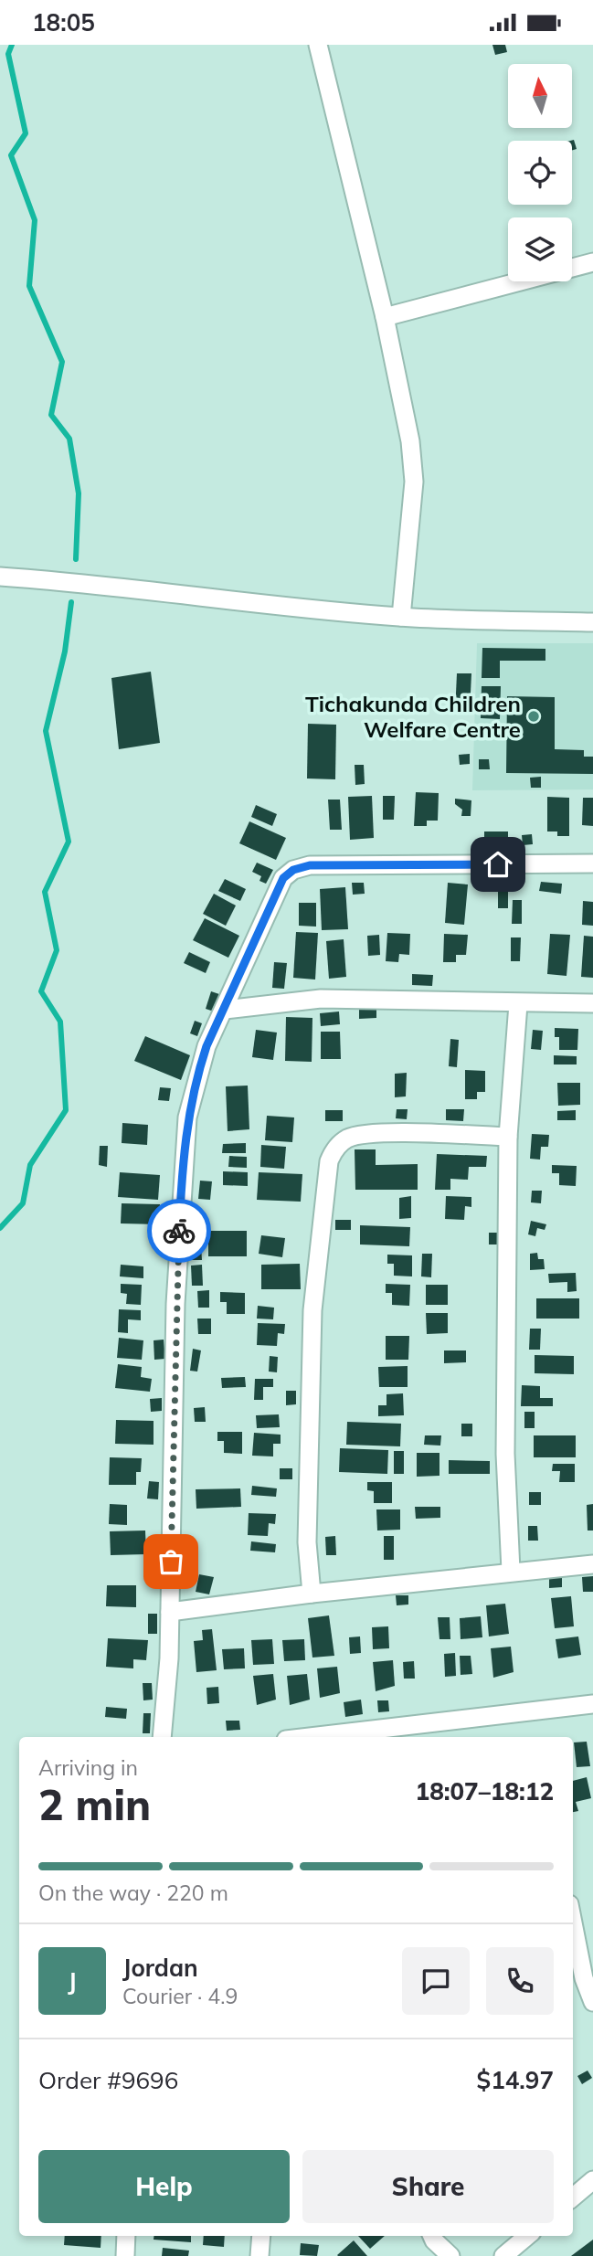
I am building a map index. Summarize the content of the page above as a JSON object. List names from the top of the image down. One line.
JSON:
{"places":["Tichakunda Children Welfare Centre"],"north":"top","page":{"status":"18:05","heading":["2 min","Arriving in","18:07–18:12"],"panel":["Jordan","Courier · 4.9","Order #9696","$14.97"],"bar":"On the way · 220 m","round":"J","buttons":["Help","Share"]}}
